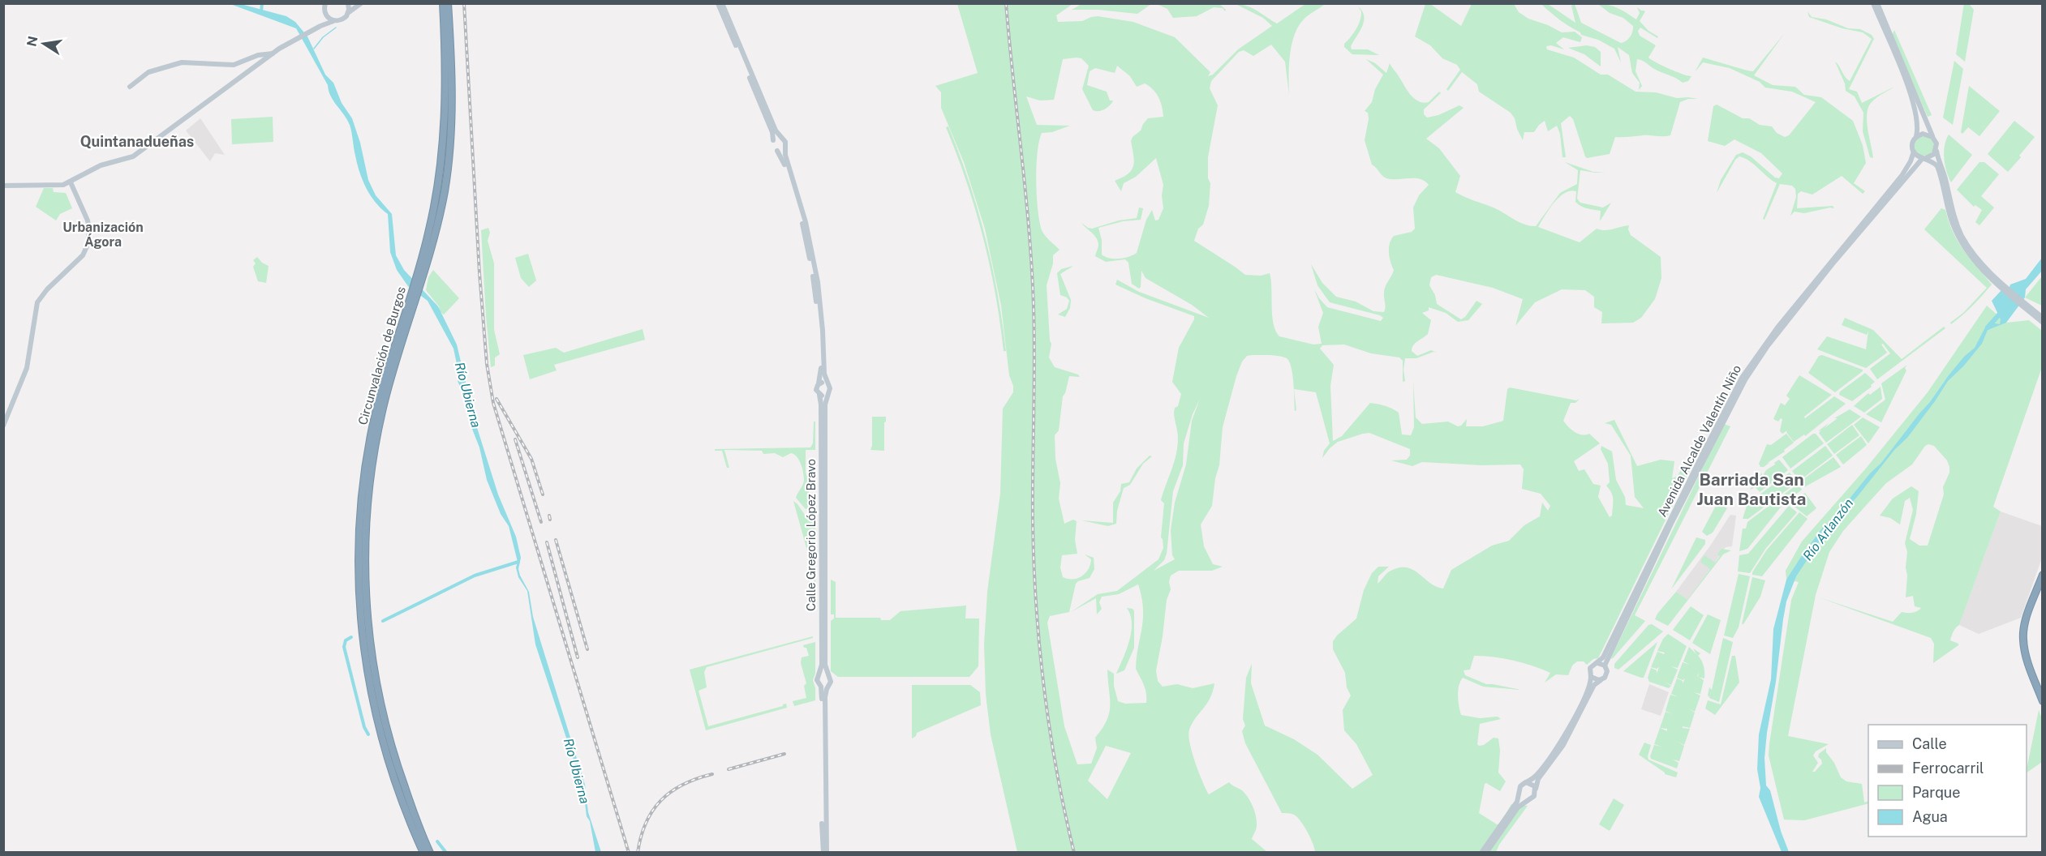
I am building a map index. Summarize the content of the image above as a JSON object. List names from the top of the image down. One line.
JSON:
{"streets":{"highway":["Circunvalación de Burgos"],"main road":["Avenida Alcalde Valentín Niño","Calle Gregorio López Bravo"]},"districts":["Quintanadueñas","Urbanización Ágora","Barriada San Juan Bautista"],"water":["Río Ubierna","Río Arlanzón"],"legend":["Calle","Ferrocarril","Parque","Agua"],"north":"left"}
